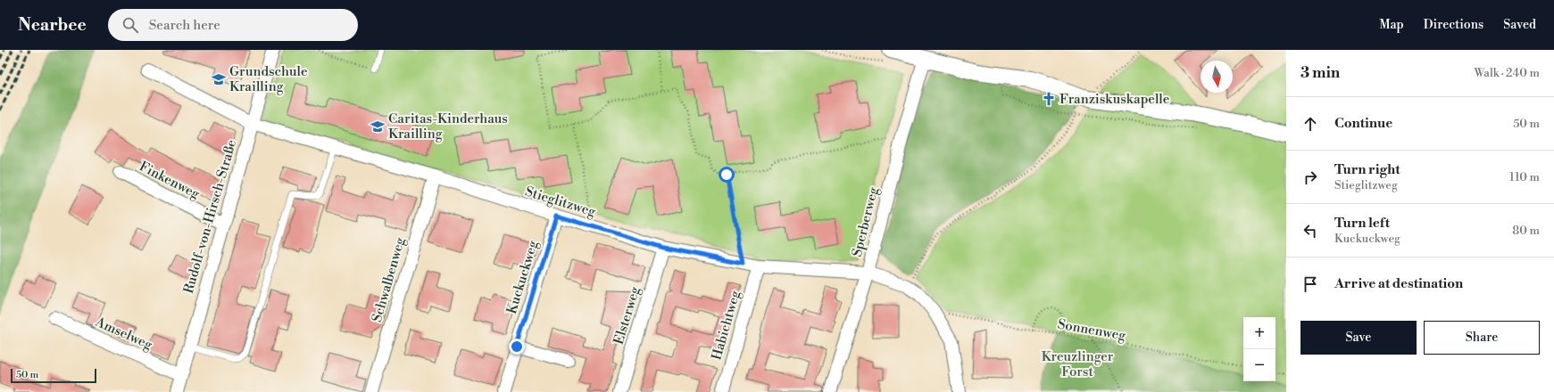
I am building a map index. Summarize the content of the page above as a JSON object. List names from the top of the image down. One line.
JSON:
{"streets":{"street":["Finkenweg","Stieglitzweg","Rudolf-von-Hirsch-Straße","Sperberweg","Kuckuckweg","Schwalbenweg","Elsterweg","Habichtweg","Amselweg"],"path":["Sonnenweg"]},"crossings":[["Finkenweg","Rudolf-von-Hirsch-Straße"],["Stieglitzweg","Rudolf-von-Hirsch-Straße"],["Stieglitzweg","Sperberweg"],["Stieglitzweg","Kuckuckweg"],["Stieglitzweg","Schwalbenweg"],["Stieglitzweg","Elsterweg"],["Stieglitzweg","Habichtweg"],["Stieglitzweg","Sonnenweg"],["Rudolf-von-Hirsch-Straße","Amselweg"]],"parks":["Kreuzlinger Forst"],"places":{"school or university":["Grundschule Krailling","Caritas-Kinderhaus Krailling"],"church":["Franziskuskapelle"]},"scale_bar":"50 m","north":"bottom","page":{"header":"Nearbee","search":"Search here","nav":["Map","Directions","Saved"],"heading":["3 min","Walk · 240 m"],"list":[["Continue","50 m"],["Turn right","Stieglitzweg","110 m"],["Turn left","Kuckuckweg","80 m"],"Arrive at destination"],"buttons":["Save","Share"],"map_buttons":["+","−"],"scale":"50 m"}}
